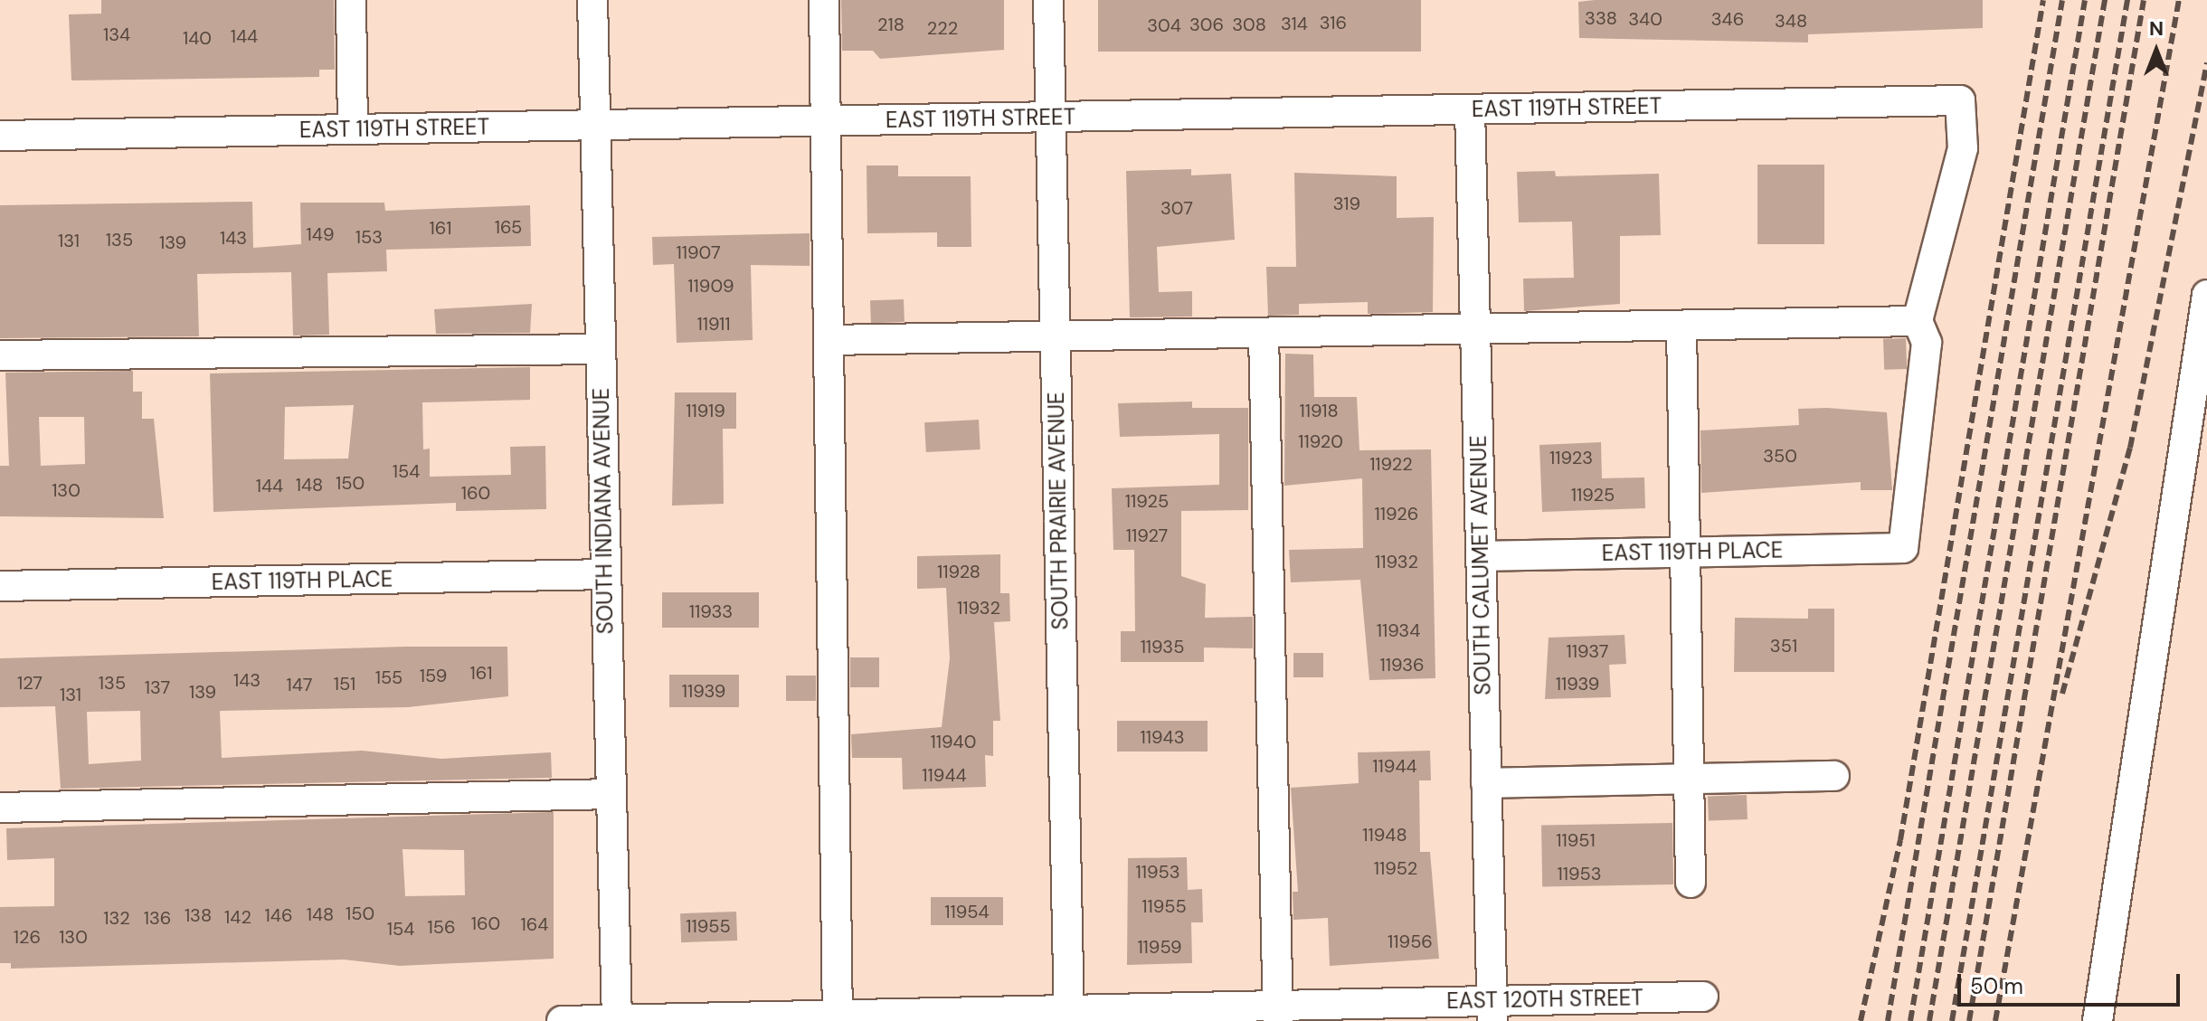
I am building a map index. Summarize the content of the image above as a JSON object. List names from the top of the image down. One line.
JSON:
{"streets":{"street":["EAST 119TH STREET","SOUTH INDIANA AVENUE","SOUTH PRAIRIE AVENUE","EAST 119TH PLACE","SOUTH CALUMET AVENUE","EAST 120TH STREET"]},"crossings":[["EAST 119TH STREET","SOUTH INDIANA AVENUE"],["EAST 119TH STREET","SOUTH PRAIRIE AVENUE"],["EAST 119TH STREET","EAST 119TH PLACE"],["EAST 119TH STREET","SOUTH CALUMET AVENUE"],["SOUTH INDIANA AVENUE","EAST 119TH PLACE"],["SOUTH INDIANA AVENUE","EAST 120TH STREET"],["SOUTH PRAIRIE AVENUE","EAST 120TH STREET"],["EAST 119TH PLACE","SOUTH CALUMET AVENUE"],["SOUTH CALUMET AVENUE","EAST 120TH STREET"]],"house_numbers":["338","340","346","348","316","314","218","306","308","304","222","134","144","140","319","307","165","161","149","153","143","135","131","139","11907","11909","11911","11919","11918","11920","350","11923","11922","154","150","148","144","130","160","11925","11925","11926","11927","11932","11928","11932","11933","11934","351","11935","11937","11936","161","159","155","143","127","135","151","11939","147","137","11939","139","131","11943","11940","11944","11944","11948","11951","11952","11953","11953","11955","11954","150","148","138","146","142","132","136","160","164","11955","156","154","126","130","11956","11959"],"scale_bar":"50 m","north":"top"}
